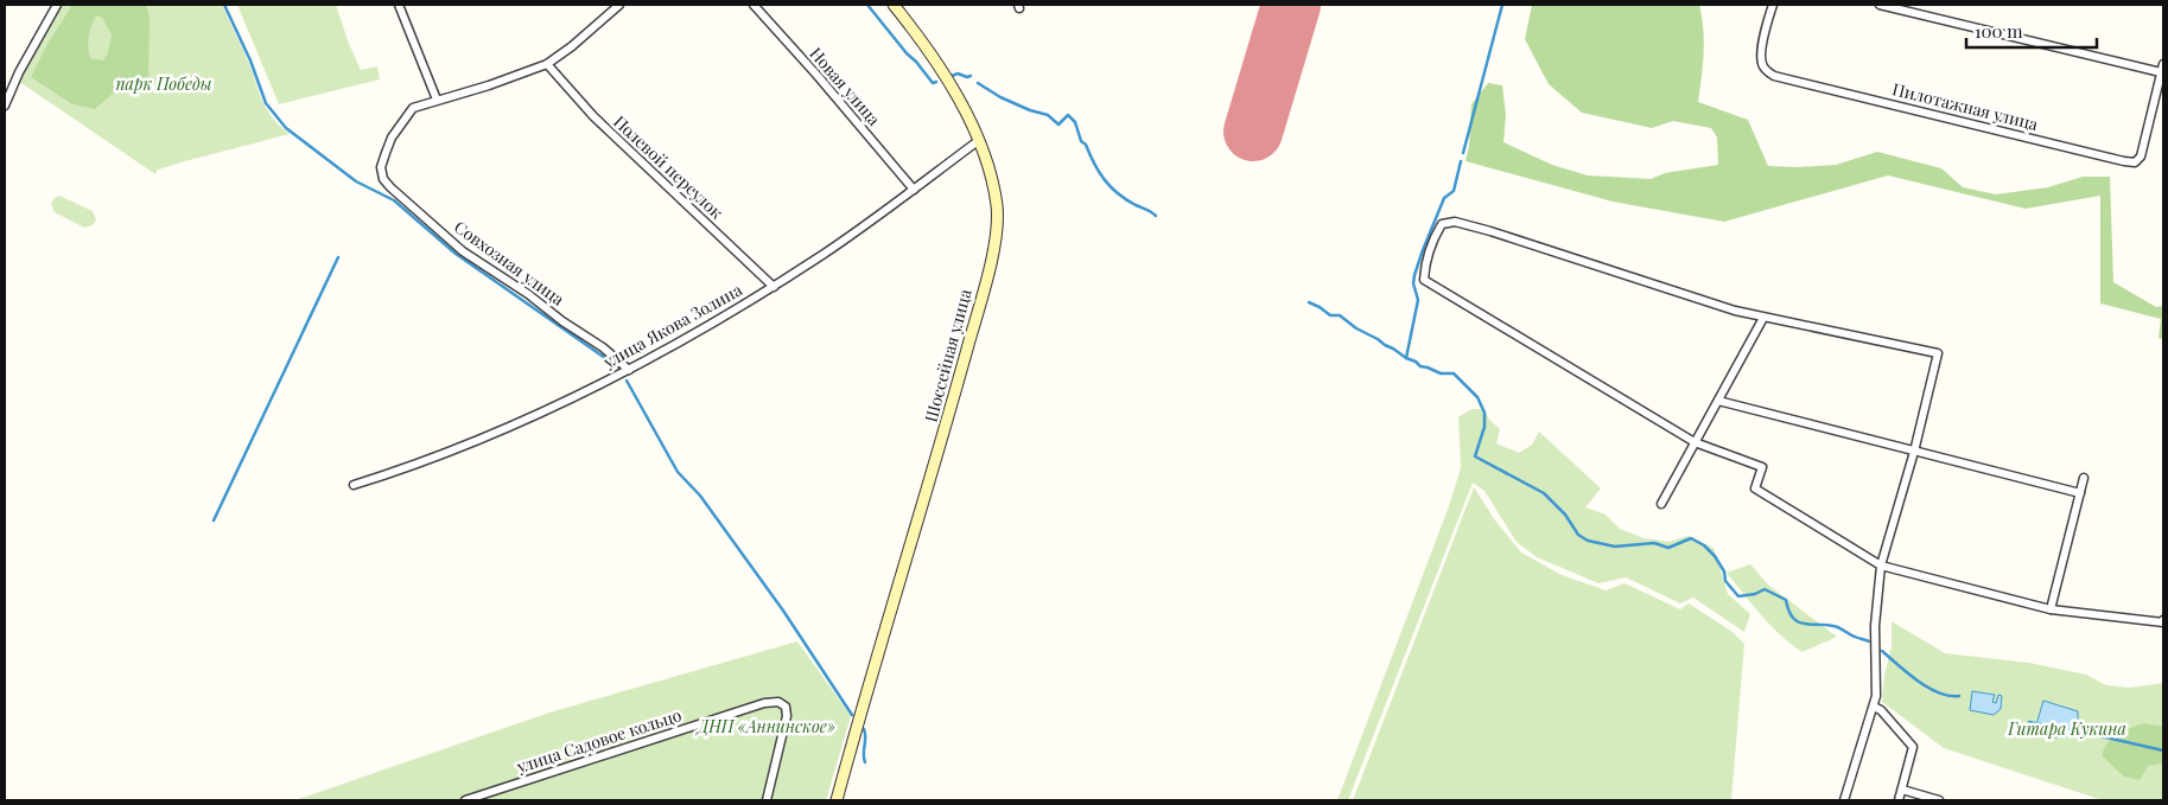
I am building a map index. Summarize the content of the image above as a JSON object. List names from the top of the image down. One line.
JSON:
{"streets":{"main road":["Шоссейная улица"],"street":["Новая улица","Пилотажная улица","Полевой переулок","Совхозная улица","улица Якова Золина","улица Садовое кольцо"]},"crossings":[["Новая улица","улица Якова Золина"],["Полевой переулок","улица Якова Золина"],["Совхозная улица","улица Якова Золина"],["улица Якова Золина","Шоссейная улица"]],"parks":["парк Победы","ДНП «Аннинское»","Гитара Кукина"],"scale_bar":"100 m"}
